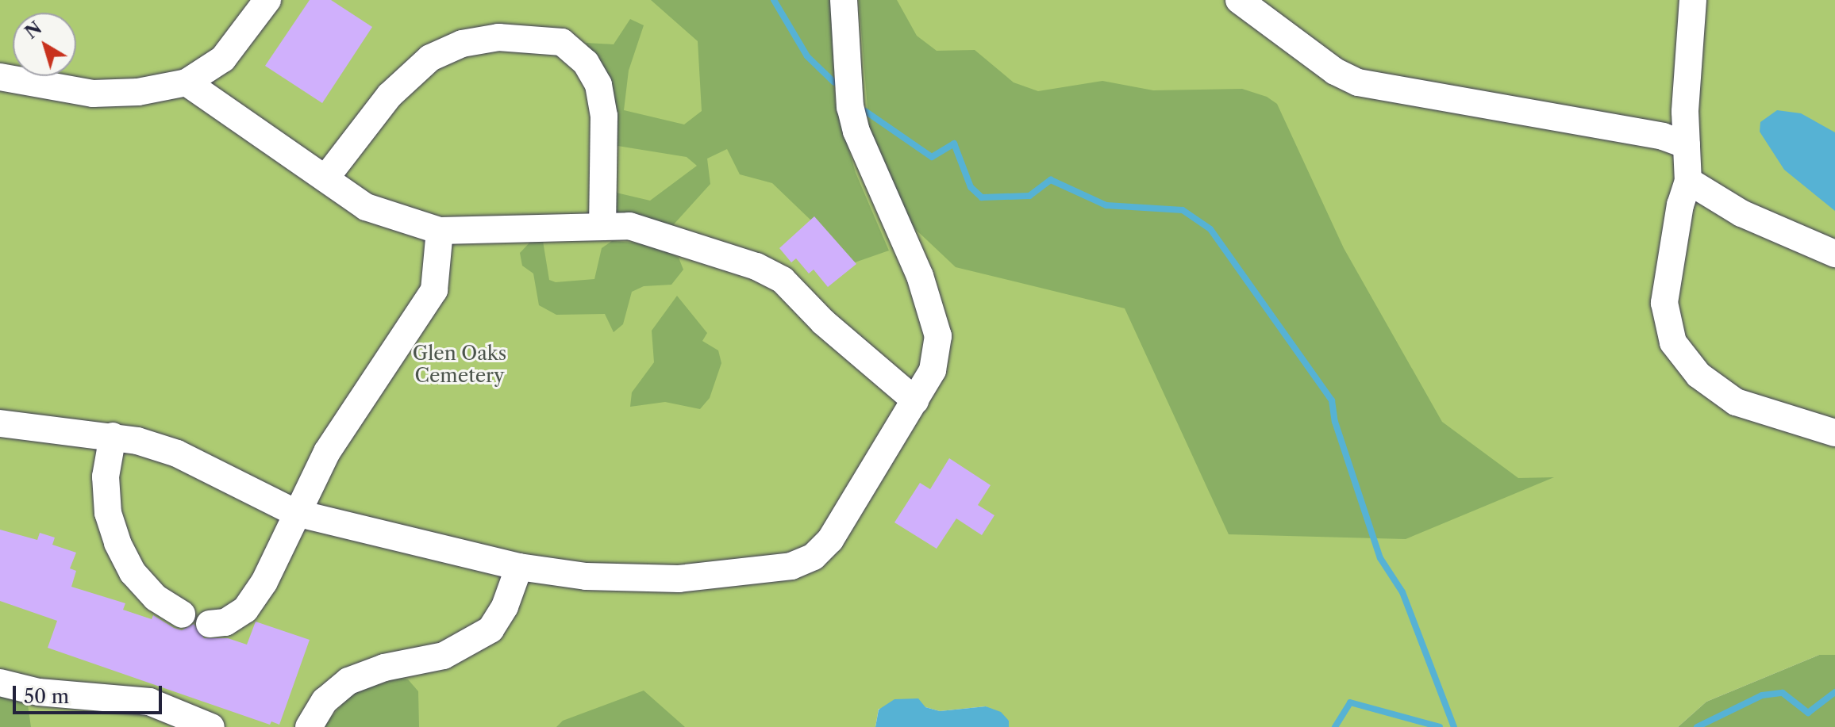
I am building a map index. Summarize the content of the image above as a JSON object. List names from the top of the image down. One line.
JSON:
{"parks":["Glen Oaks Cemetery"],"scale_bar":"50 m","north":"top left"}
